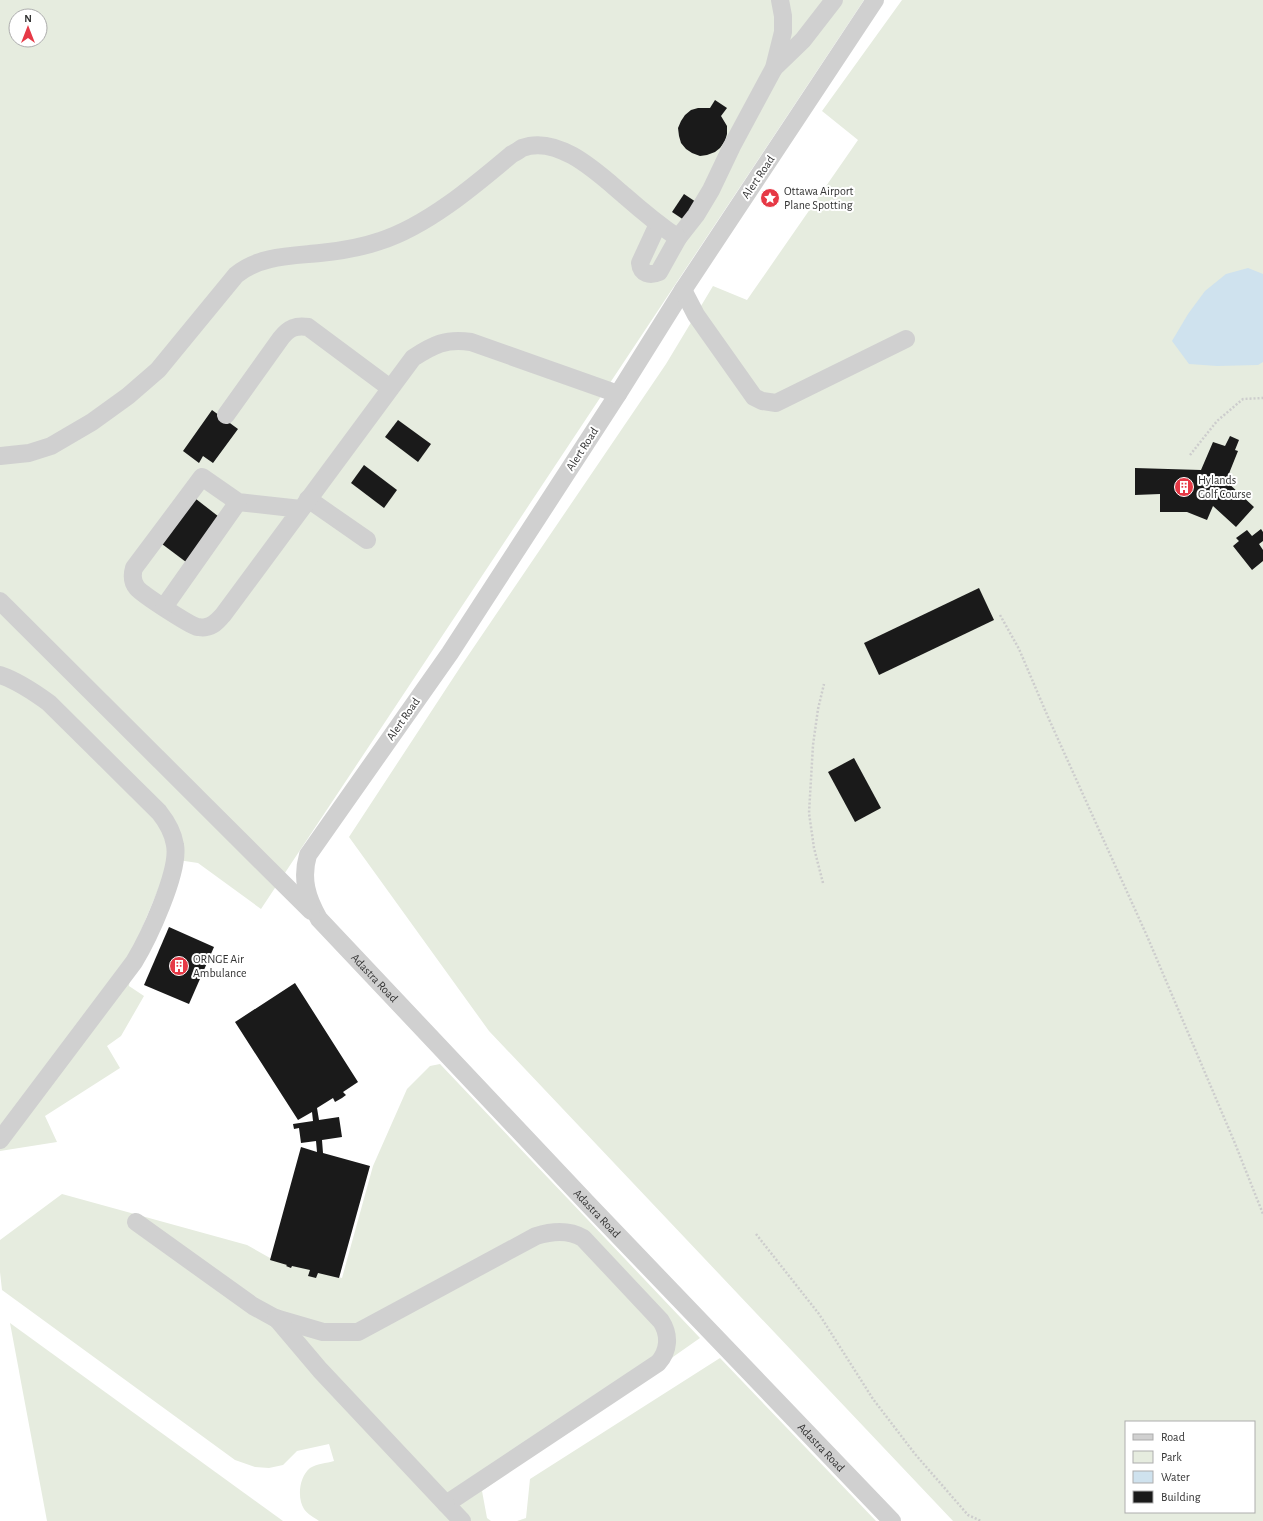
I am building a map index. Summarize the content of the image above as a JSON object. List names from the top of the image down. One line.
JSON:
{"streets":{"street":["Alert Road","Adastra Road"]},"crossings":[["Alert Road","Adastra Road"]],"places":{"place":["Ottawa Airport Plane Spotting"],"building":["Hylands Golf Course","ORNGE Air Ambulance"]},"legend":["Road","Park","Water","Building"],"north":"top"}
